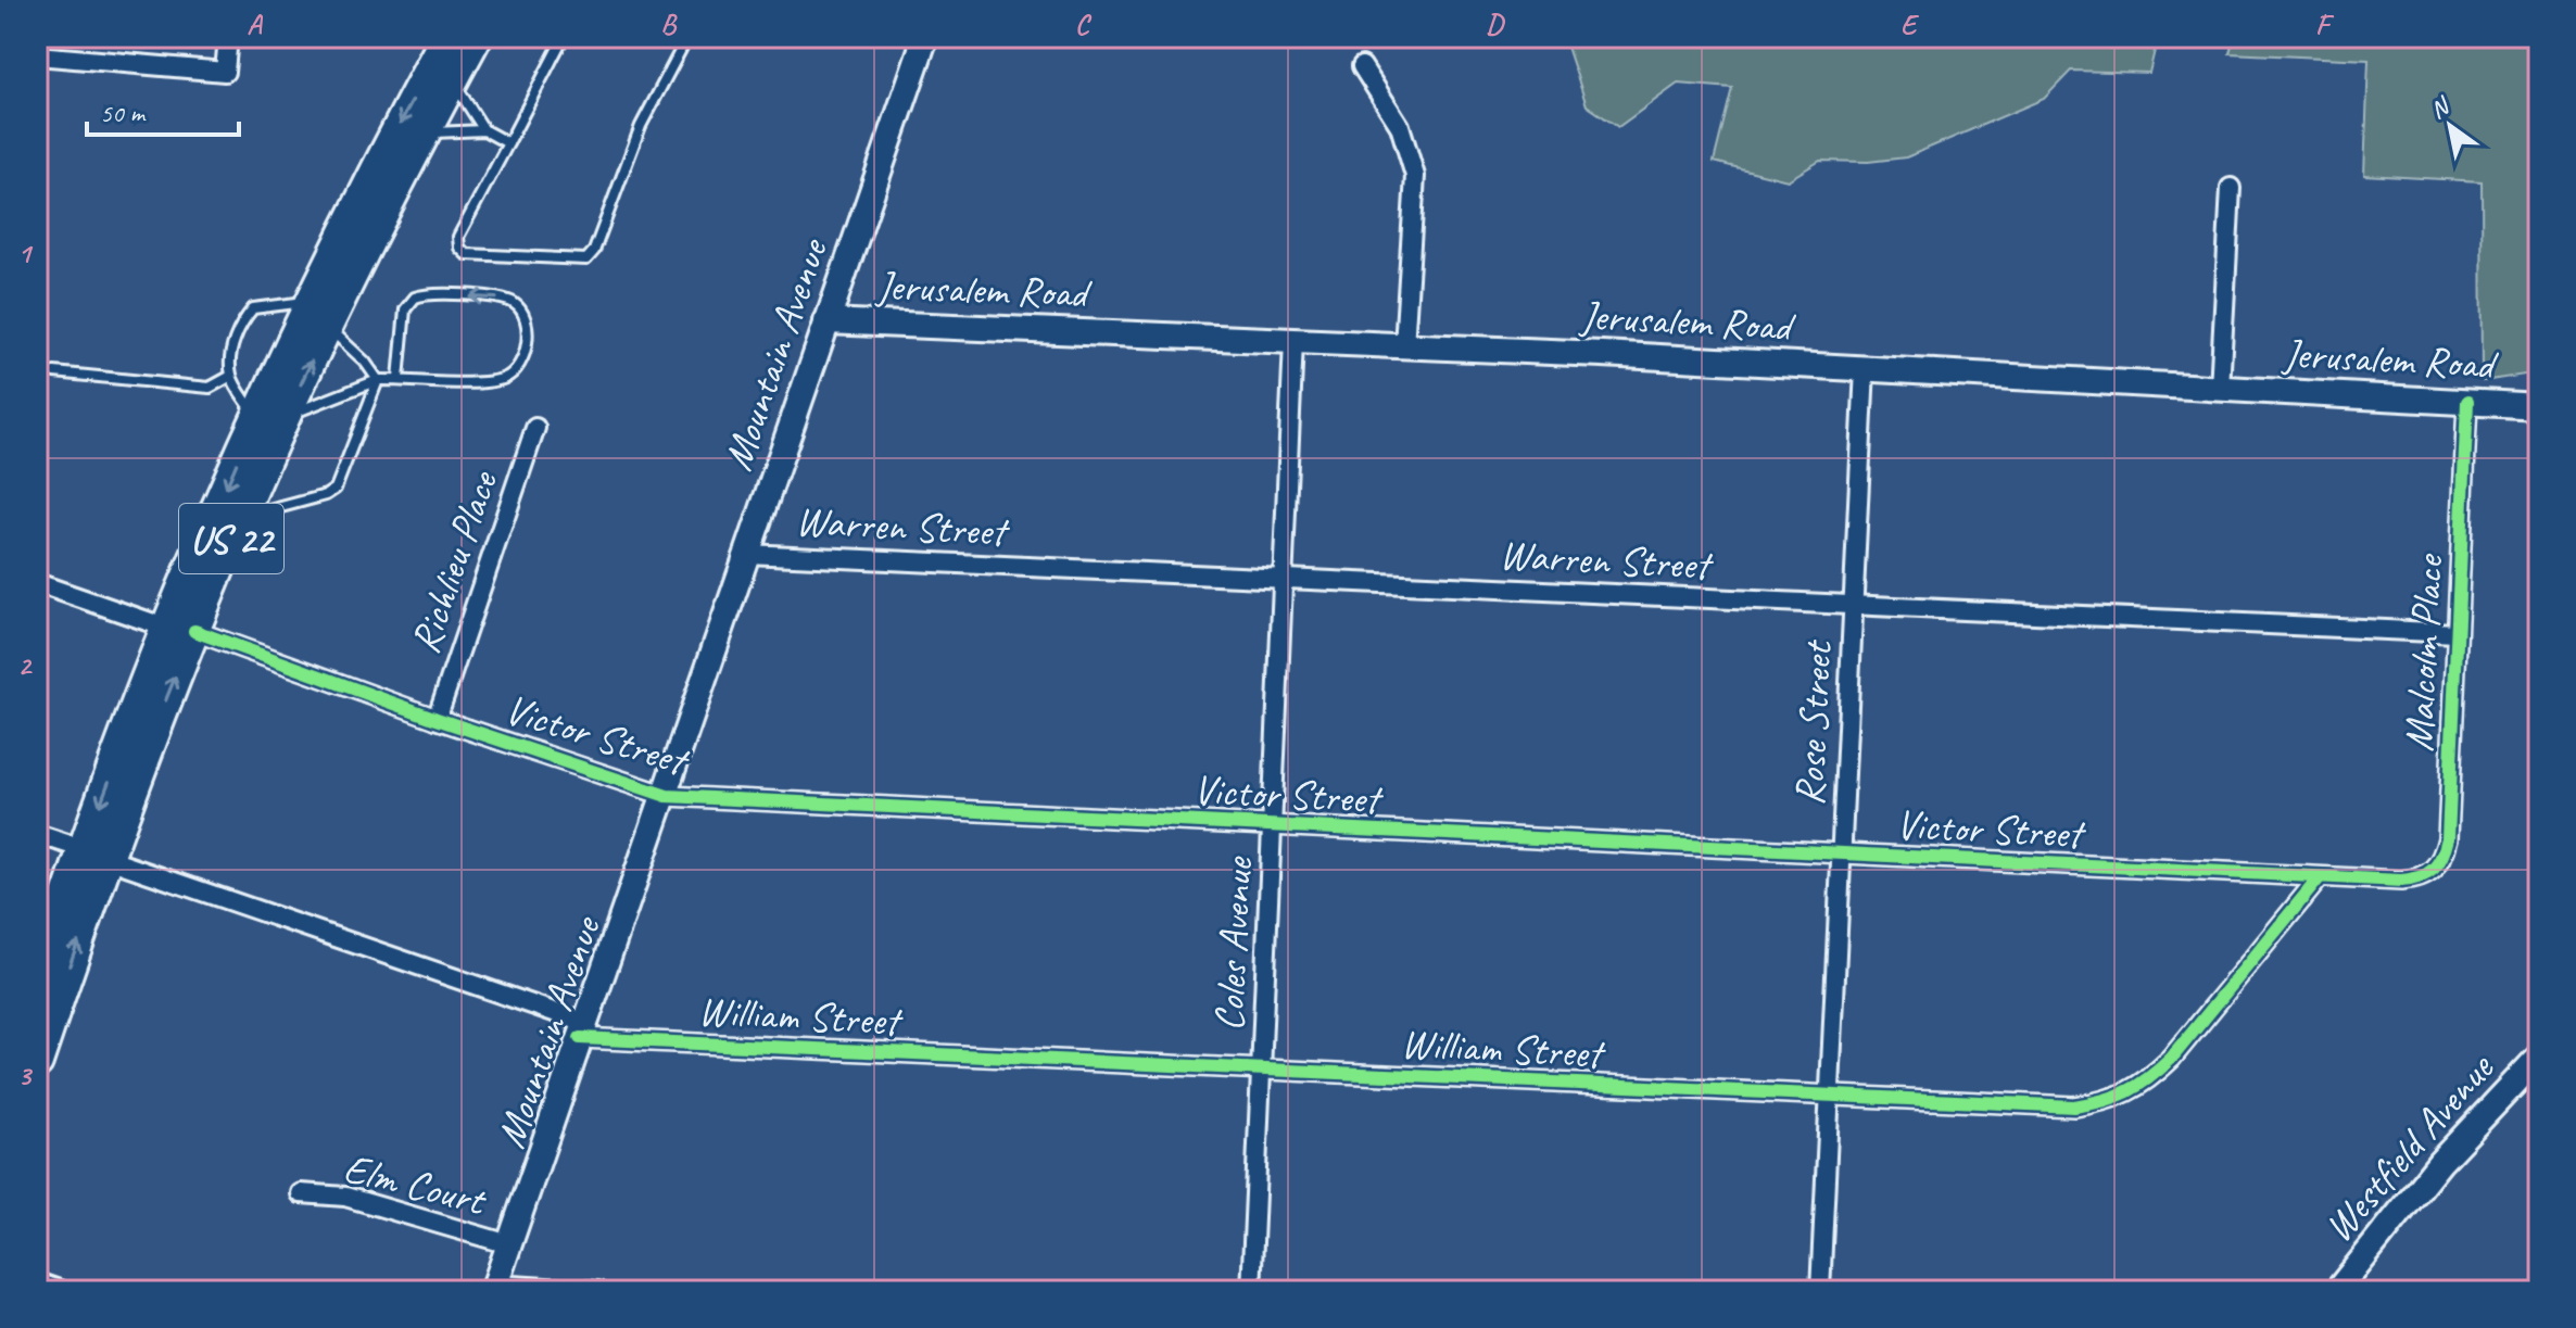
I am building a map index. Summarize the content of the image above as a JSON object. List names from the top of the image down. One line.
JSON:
{"streets":{"highway":["US 22"],"street":["Jerusalem Road","Mountain Avenue","Warren Street","Richlieu Place","Malcolm Place","Rose Street","Victor Street","Coles Avenue","William Street","Westfield Avenue","Elm Court"]},"crossings":[["Jerusalem Road","Mountain Avenue"],["Jerusalem Road","Malcolm Place"],["Jerusalem Road","Rose Street"],["Jerusalem Road","Coles Avenue"],["Mountain Avenue","Warren Street"],["Mountain Avenue","Victor Street"],["Mountain Avenue","William Street"],["Mountain Avenue","Elm Court"],["Warren Street","Malcolm Place"],["Warren Street","Rose Street"],["Warren Street","Coles Avenue"],["US 22","Victor Street"],["US 22","William Street"],["Richlieu Place","Victor Street"],["Malcolm Place","Victor Street"],["Rose Street","Victor Street"],["Rose Street","William Street"],["Victor Street","Coles Avenue"],["Victor Street","William Street"],["Coles Avenue","William Street"]],"scale_bar":"50 m","north":"top left","grid":{"columns":["A","B","C","D","E","F"],"rows":["1","2","3"]}}
